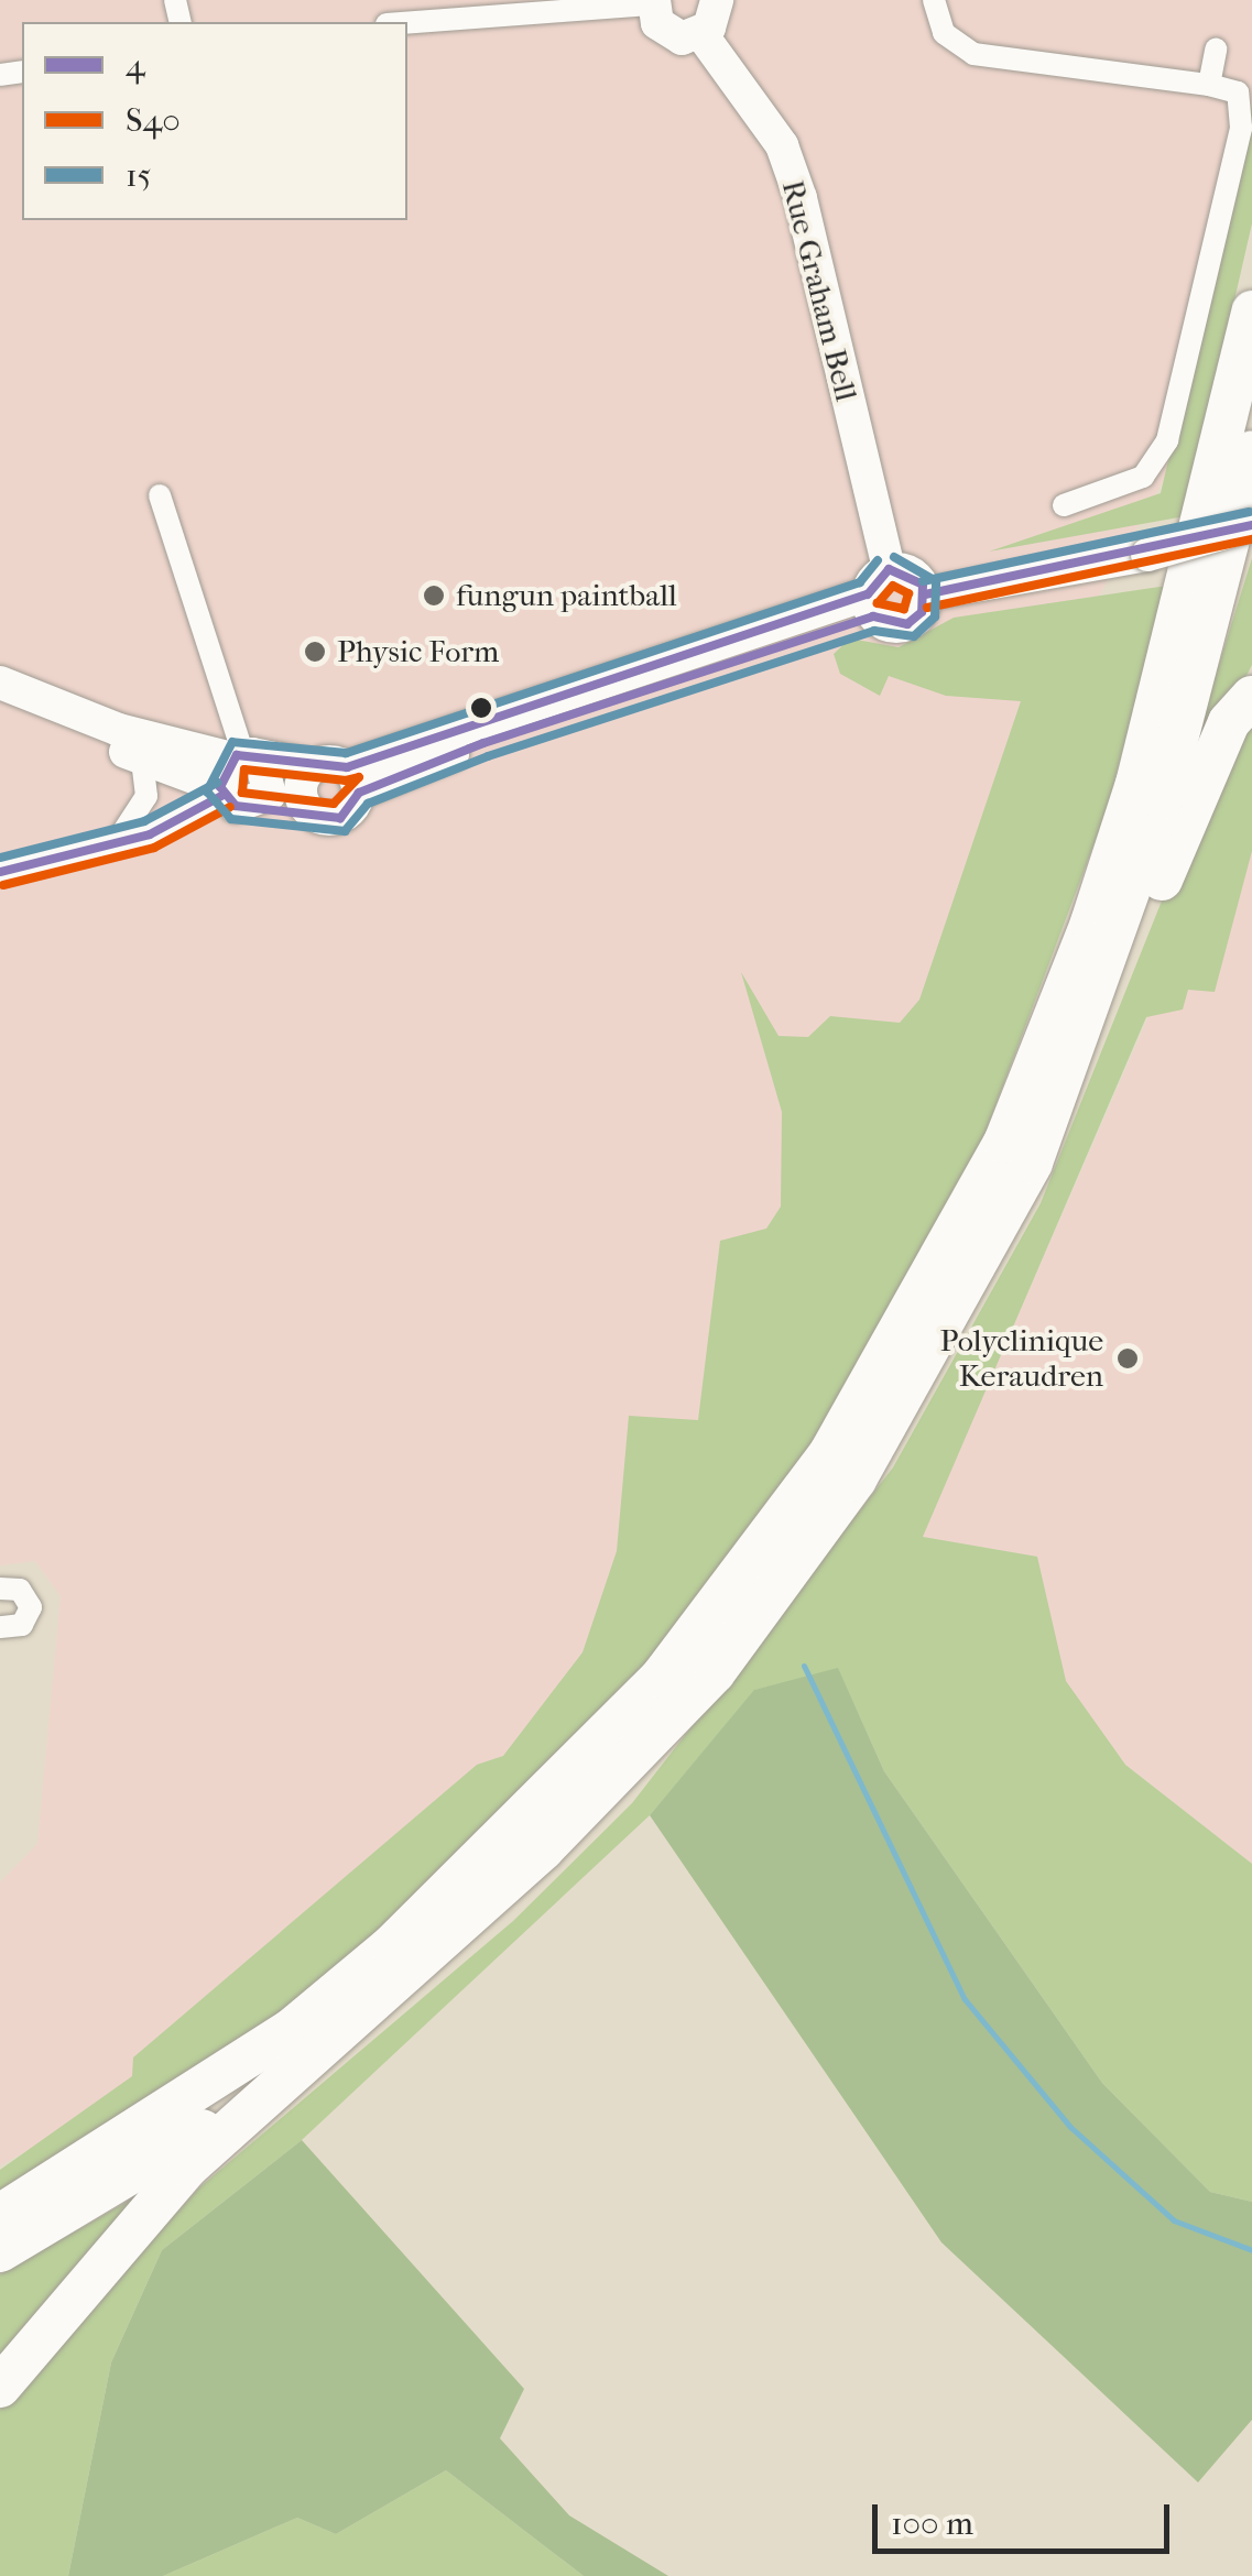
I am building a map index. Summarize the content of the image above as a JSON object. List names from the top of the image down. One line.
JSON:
{"streets":{"main road":["Rue Graham Bell"]},"places":["fungun paintball","Physic Form","Polyclinique Keraudren"],"lines":["transit line 15","transit line 4","transit line S40"],"legend":["4","S40","15"],"scale_bar":"100 m"}
